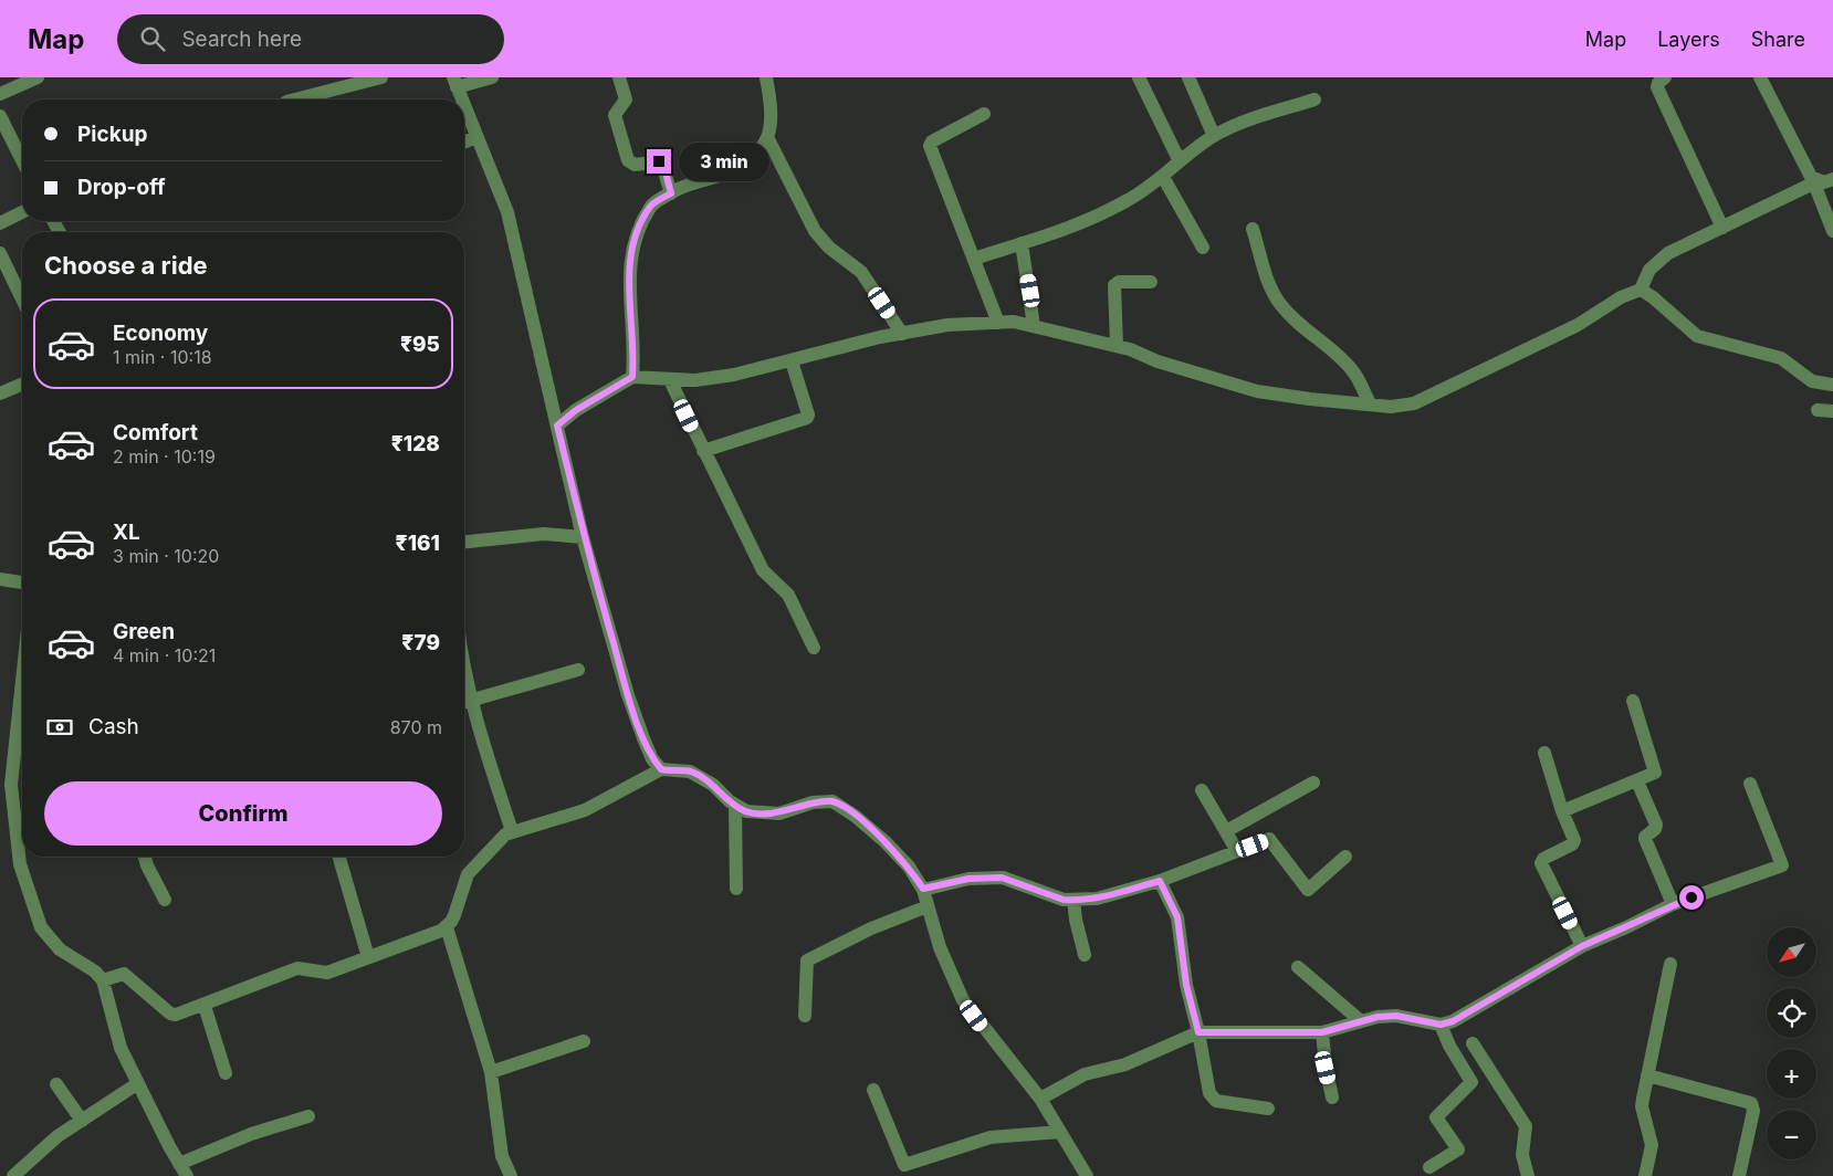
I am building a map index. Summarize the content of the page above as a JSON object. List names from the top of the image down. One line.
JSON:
{"north":"bottom left","page":{"header":"Map","search":"Search here","nav":["Map","Layers","Share"],"banner":["Pickup","Drop-off"],"bubble":"3 min","heading":"Choose a ride","list":[{"name":"Economy","note":"1 min · 10:18","value":"₹95"},{"name":"Comfort","note":"2 min · 10:19","value":"₹128"},{"name":"XL","note":"3 min · 10:20","value":"₹161"},{"name":"Green","note":"4 min · 10:21","value":"₹79"}],"pay":["Cash","870 m"],"buttons":"Confirm","map_buttons":["+","−"]}}
